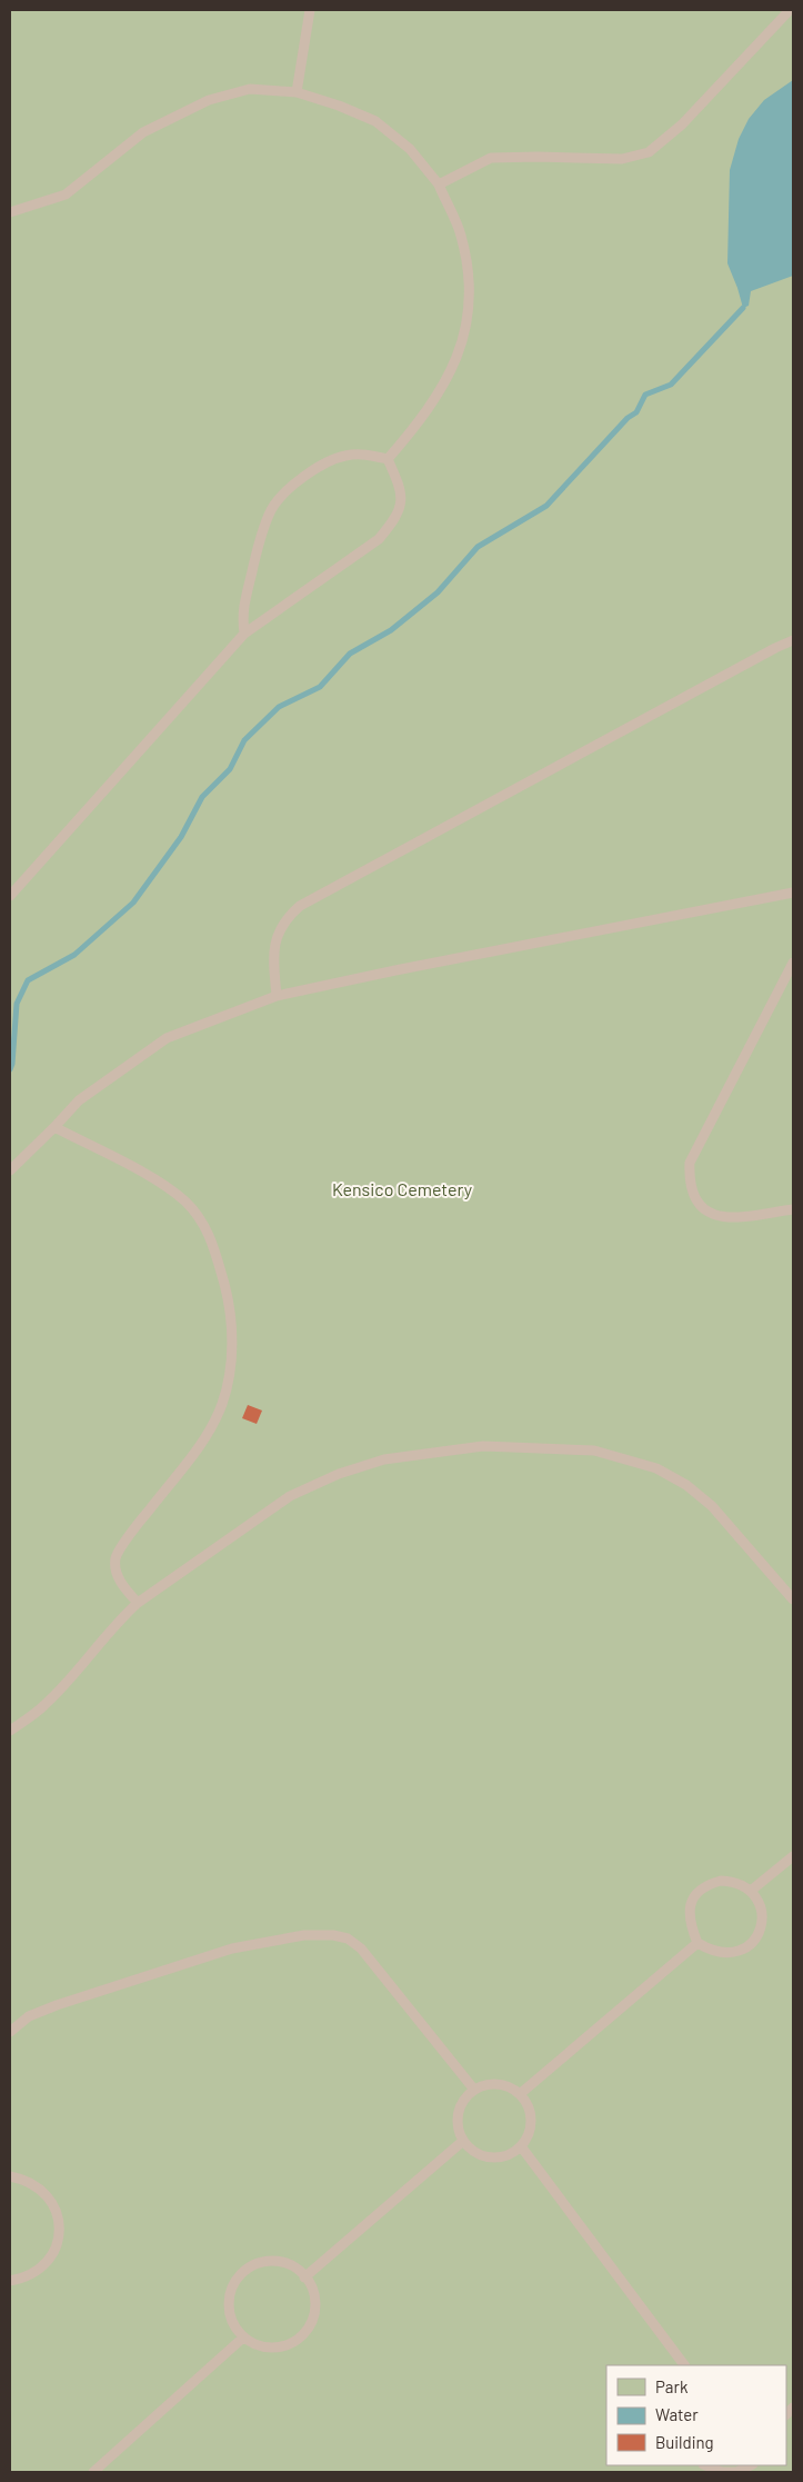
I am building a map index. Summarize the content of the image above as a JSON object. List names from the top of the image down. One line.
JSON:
{"parks":["Kensico Cemetery"],"legend":["Park","Water","Building"]}
